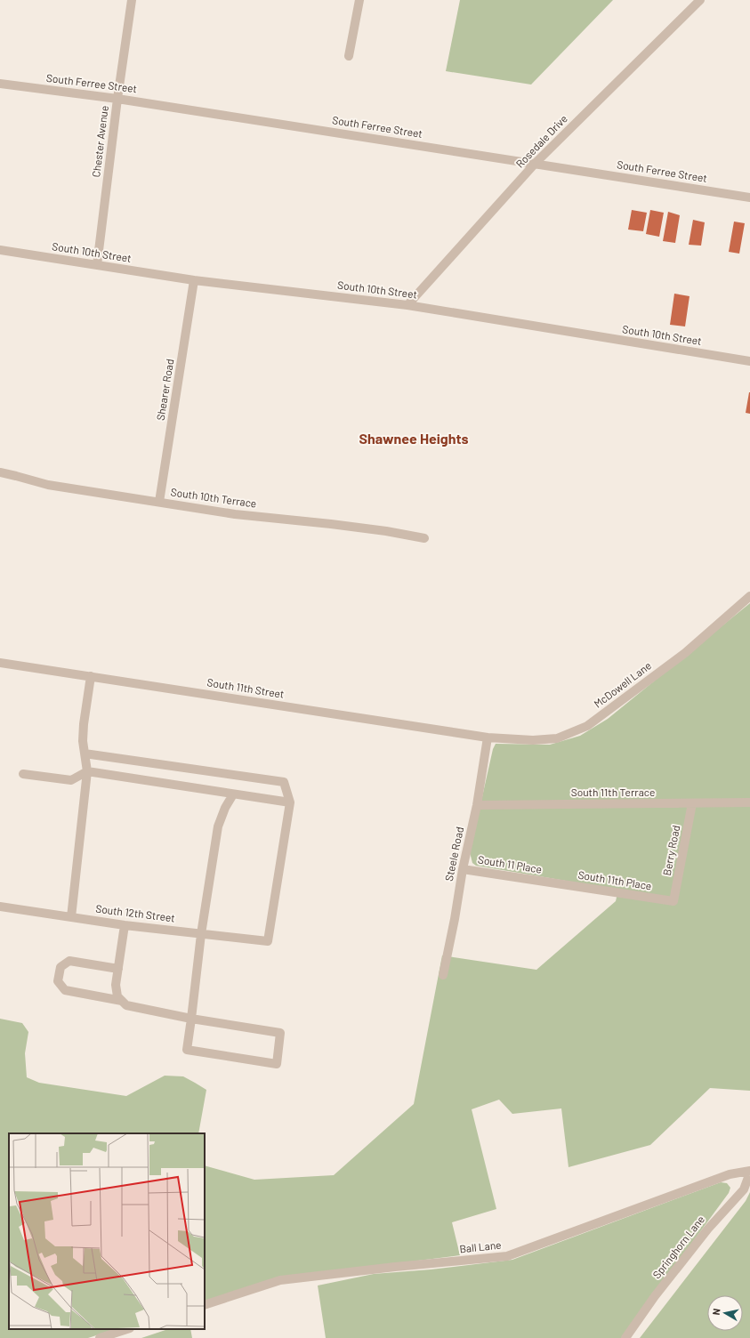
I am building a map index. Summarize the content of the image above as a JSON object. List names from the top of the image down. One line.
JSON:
{"streets":{"street":["South Ferree Street","Chester Avenue","Rosedale Drive","South 10th Street","Shearer Road","South 10th Terrace","McDowell Lane","South 11th Street","South 11th Terrace","Berry Road","Steele Road","South 11 Place","South 11th Place","South 12th Street","Ball Lane","Springhorn Lane"]},"crossings":[["South Ferree Street","Chester Avenue"],["South Ferree Street","Rosedale Drive"],["Chester Avenue","South 10th Street"],["Rosedale Drive","South 10th Street"],["South 10th Street","Shearer Road"],["Shearer Road","South 10th Terrace"],["McDowell Lane","South 11th Street"],["McDowell Lane","Steele Road"],["South 11th Street","Steele Road"],["South 11th Terrace","Berry Road"],["South 11th Terrace","Steele Road"],["Berry Road","South 11th Place"],["Steele Road","South 11 Place"],["South 11 Place","South 11th Place"],["Ball Lane","Springhorn Lane"]],"districts":["Shawnee Heights"],"north":"left"}
